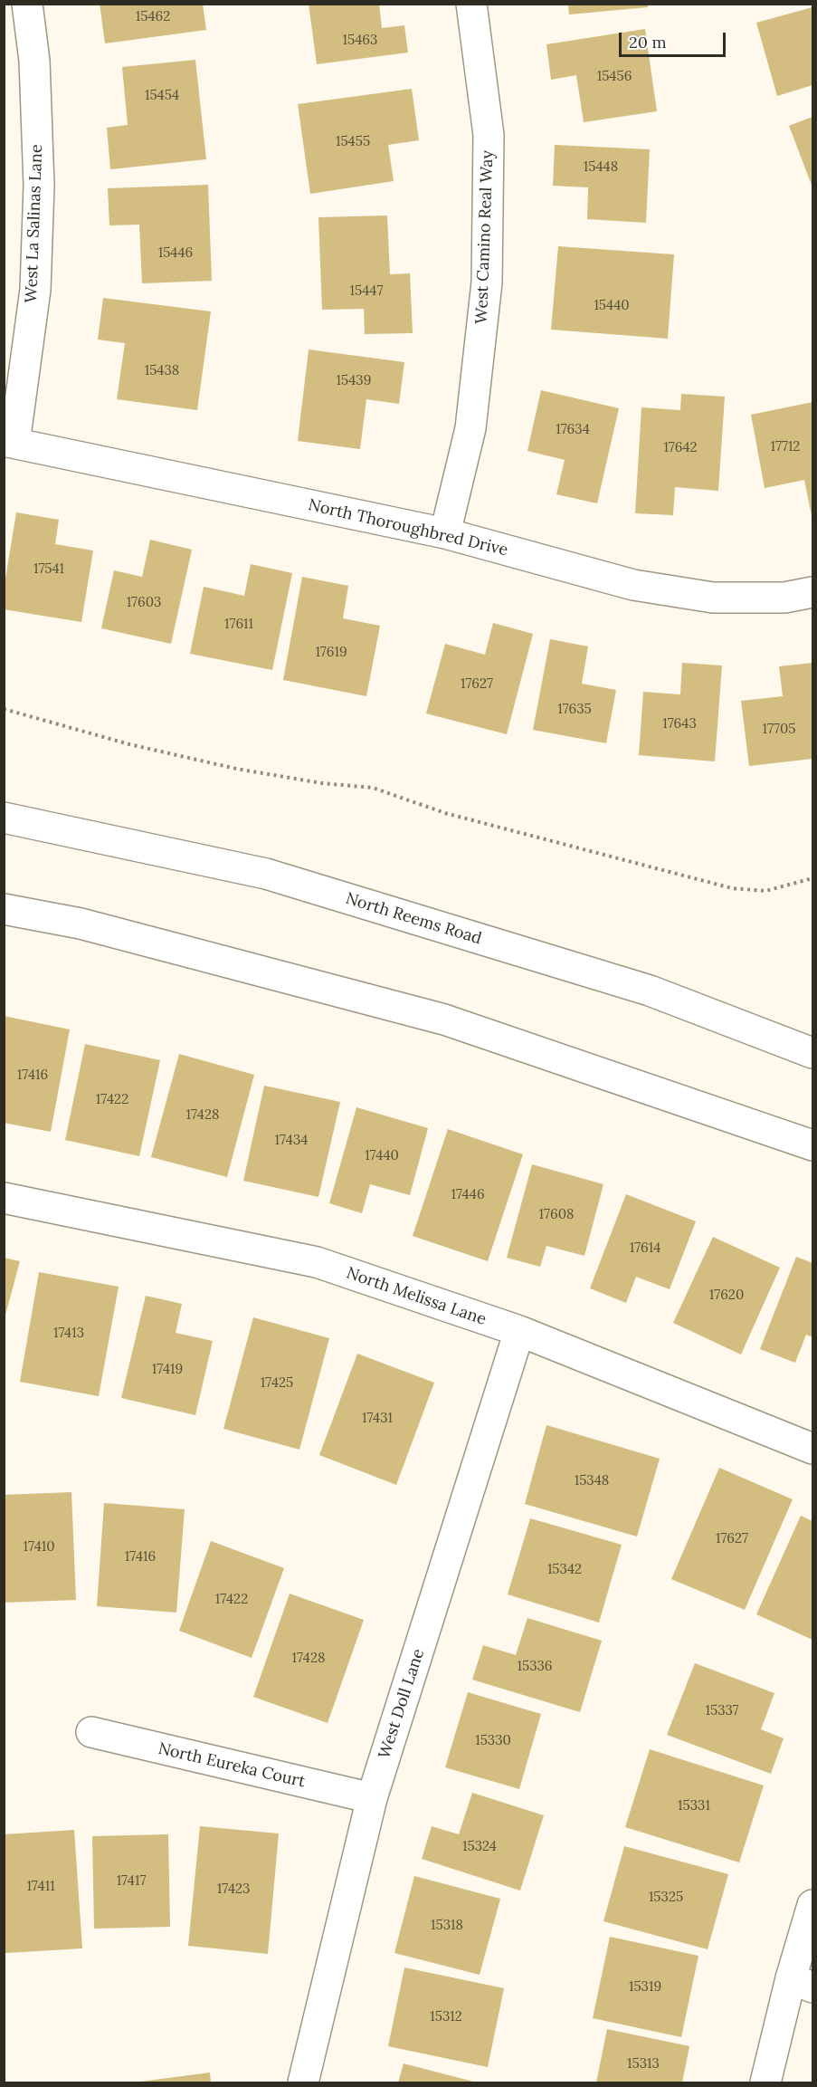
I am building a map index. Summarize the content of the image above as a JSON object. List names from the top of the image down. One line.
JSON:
{"streets":{"street":["West La Salinas Lane","West Camino Real Way","North Thoroughbred Drive","North Reems Road","North Melissa Lane","West Doll Lane","North Eureka Court"]},"crossings":[["West La Salinas Lane","North Thoroughbred Drive"],["West Camino Real Way","North Thoroughbred Drive"],["North Melissa Lane","West Doll Lane"],["West Doll Lane","North Eureka Court"]],"house_numbers":["15462","15463","15456","15454","15455","15448","15446","15447","15440","15438","15439","17634","17712","17642","17541","17603","17611","17619","17627","17635","17643","17705","17416","17422","17428","17434","17440","17446","17608","17614","17620","17413","17419","17425","17431","15348","17627","17410","17416","15342","17422","17428","15336","15337","15330","15331","15324","17417","17411","17423","15325","15318","15319","15312","15313"],"scale_bar":"20 m"}
